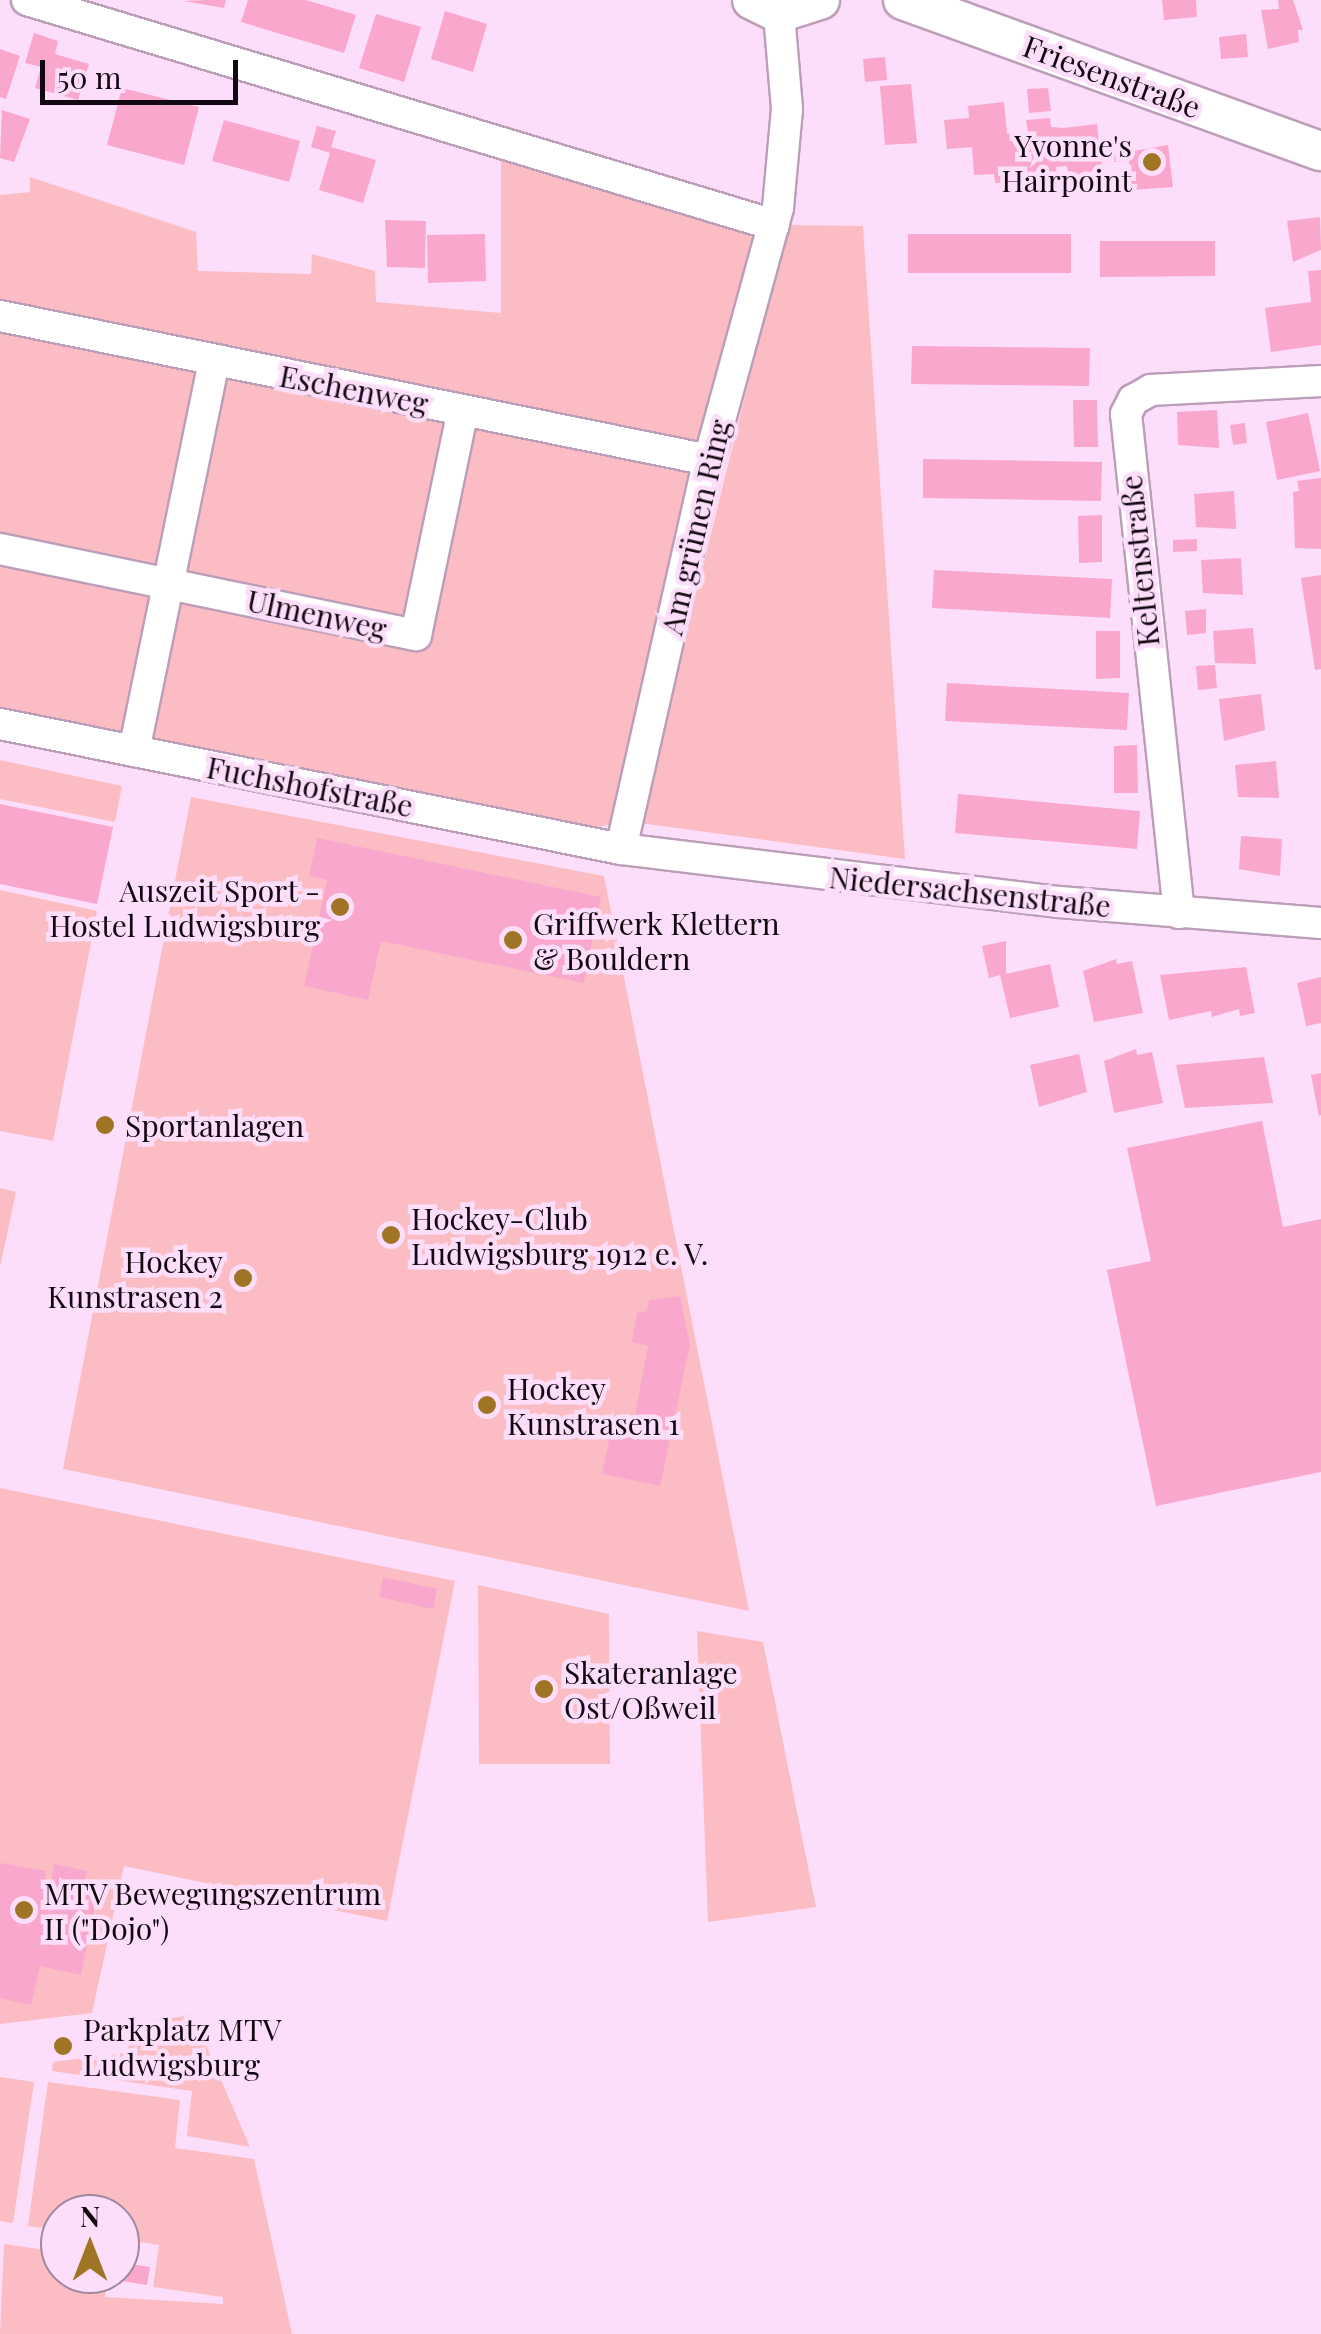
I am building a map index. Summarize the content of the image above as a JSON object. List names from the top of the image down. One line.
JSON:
{"streets":{"main road":["Friesenstraße"],"street":["Eschenweg","Am grünen Ring","Keltenstraße","Ulmenweg","Fuchshofstraße","Niedersachsenstraße"]},"crossings":[["Eschenweg","Am grünen Ring"],["Eschenweg","Ulmenweg"],["Am grünen Ring","Fuchshofstraße"],["Am grünen Ring","Niedersachsenstraße"],["Keltenstraße","Niedersachsenstraße"],["Fuchshofstraße","Niedersachsenstraße"]],"places":["Yvonne's Hairpoint","Auszeit Sport - Hostel Ludwigsburg","Griffwerk Klettern & Bouldern","Sportanlagen","Hockey-Club Ludwigsburg 1912 e. V.","Hockey Kunstrasen 2","Hockey Kunstrasen 1","Skateranlage Ost/Oßweil","MTV Bewegungszentrum II (\"Dojo\")","Parkplatz MTV Ludwigsburg"],"scale_bar":"50 m","north":"top"}
